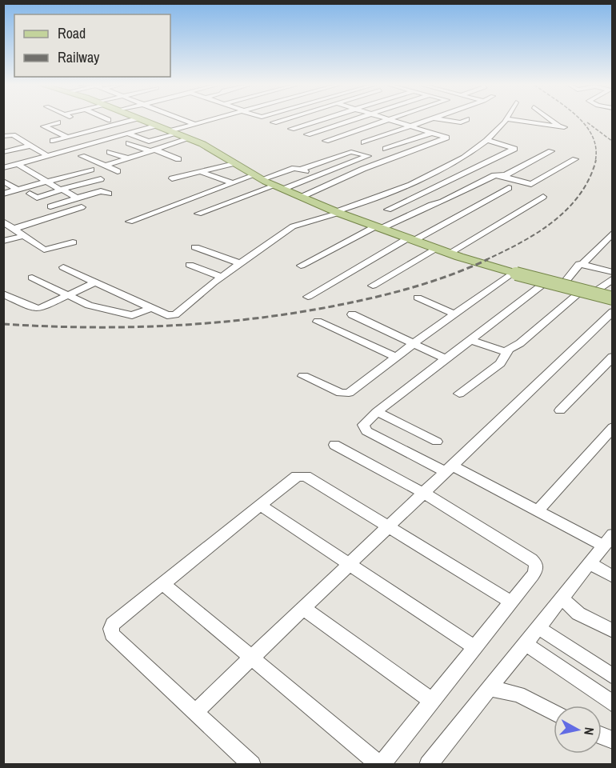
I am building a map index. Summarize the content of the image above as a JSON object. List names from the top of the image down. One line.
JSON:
{"legend":["Road","Railway"],"north":"right"}
